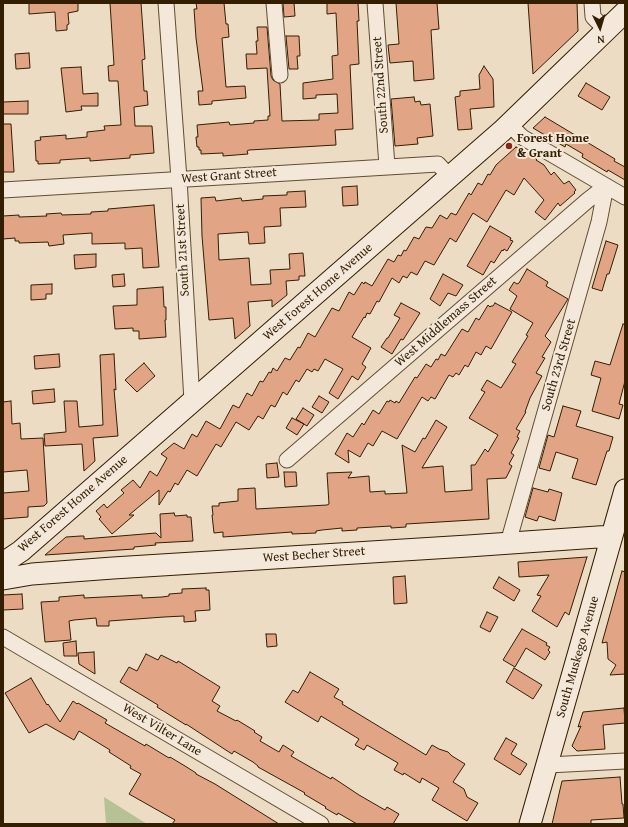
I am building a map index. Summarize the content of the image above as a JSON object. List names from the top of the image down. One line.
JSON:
{"streets":{"street":["South 22nd Street","West Grant Street","South 21st Street","West Forest Home Avenue","West Middlemass Street","South 23rd Street","West Becher Street","South Muskego Avenue","West Vilter Lane"]},"crossings":[["South 22nd Street","West Grant Street"],["West Grant Street","South 21st Street"],["West Grant Street","West Forest Home Avenue"],["South 21st Street","West Forest Home Avenue"],["West Middlemass Street","South 23rd Street"],["South 23rd Street","West Becher Street"],["West Becher Street","South Muskego Avenue"]],"places":["Forest Home & Grant"],"north":"bottom"}
